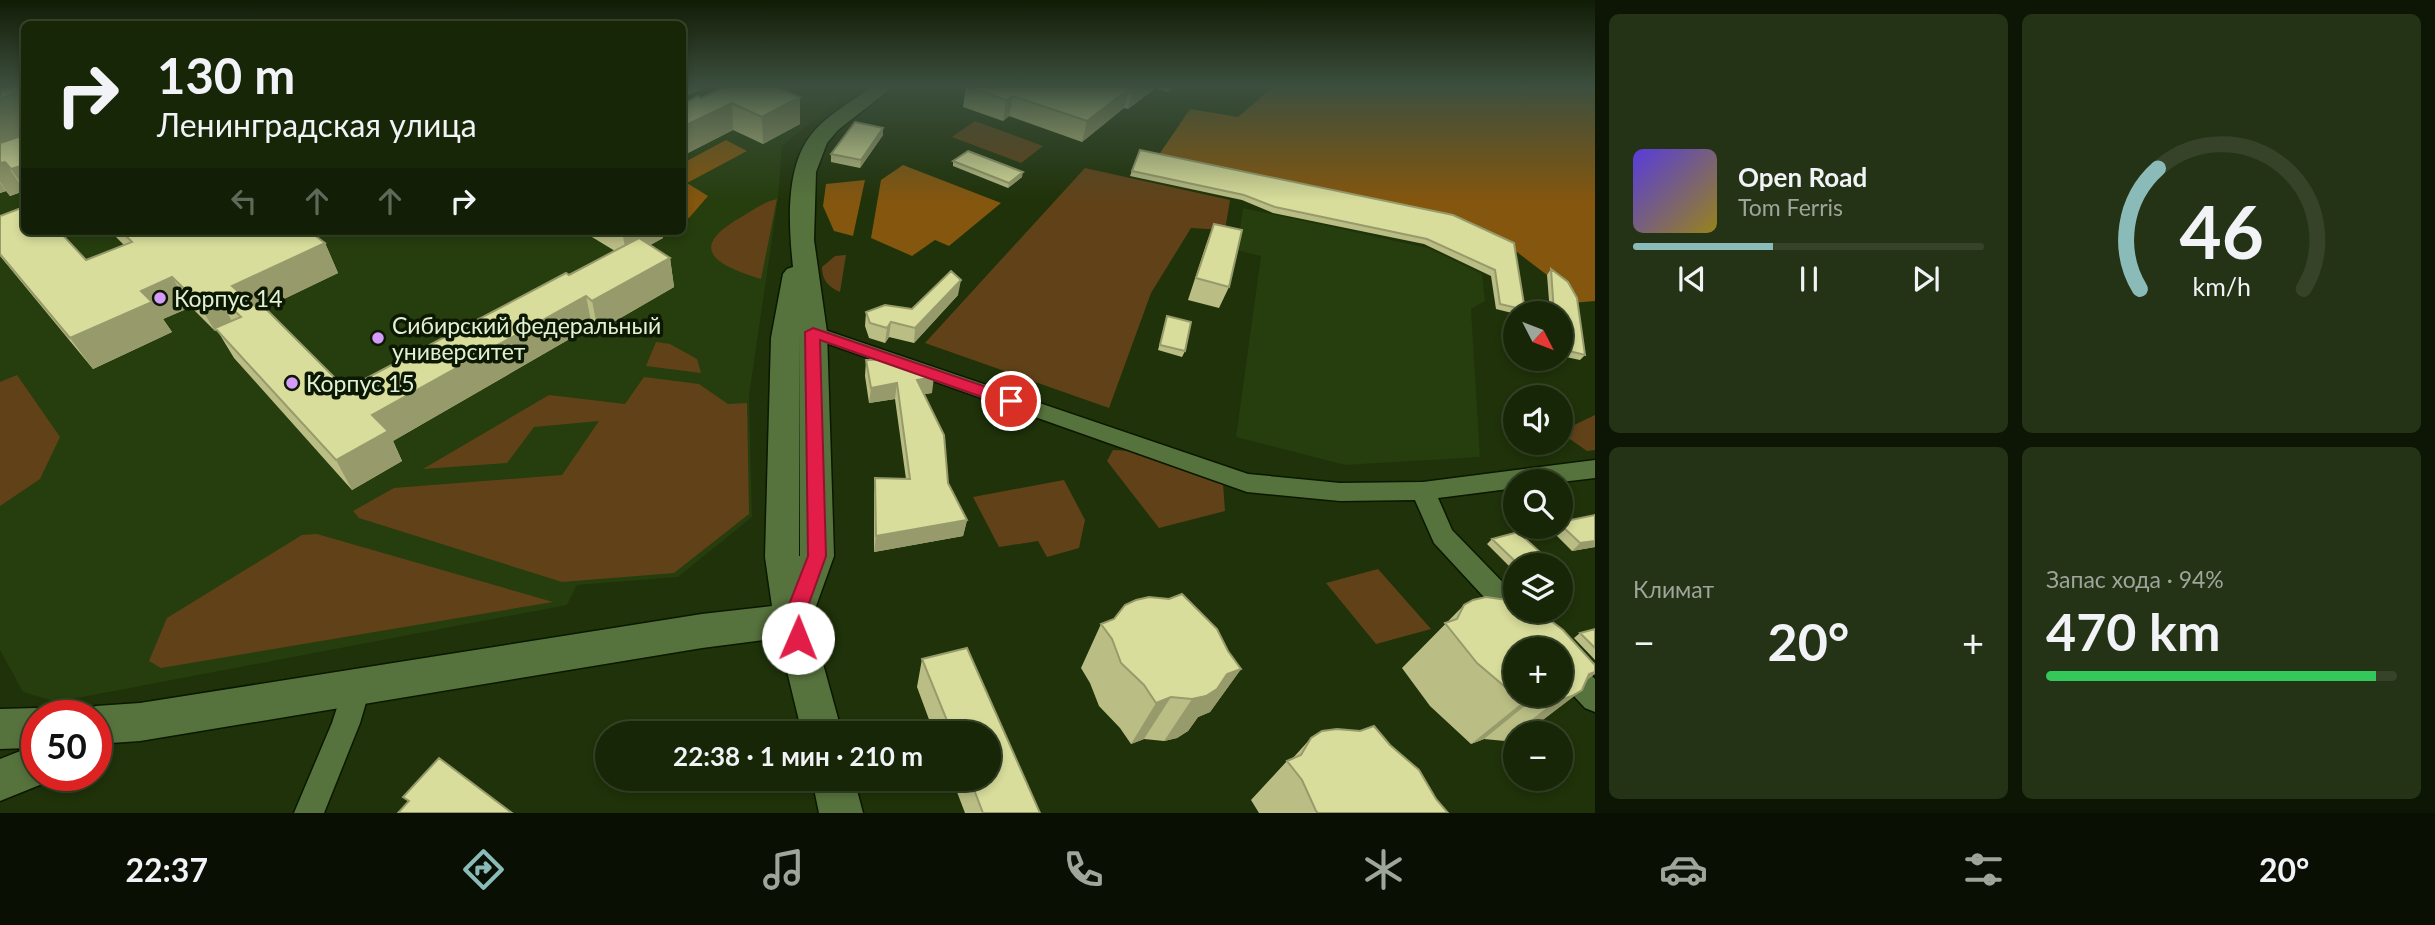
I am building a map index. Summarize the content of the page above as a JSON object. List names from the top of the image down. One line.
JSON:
{"places":["Корпус 14","Сибирский федеральный университет","Корпус 15"],"north":"bottom right","page":{"turn":["130 m","Ленинградская улица"],"song":["Open Road","Tom Ferris"],"map_buttons":["+","−"],"tile":["Климат",["Запас хода · 94%","470 km"]],"heat":["−","20°","+"],"limit":"50","trip":"22:38 · 1 мин · 210 m","tabs":["22:37","20°"],"gauge":["46","km/h"]}}
